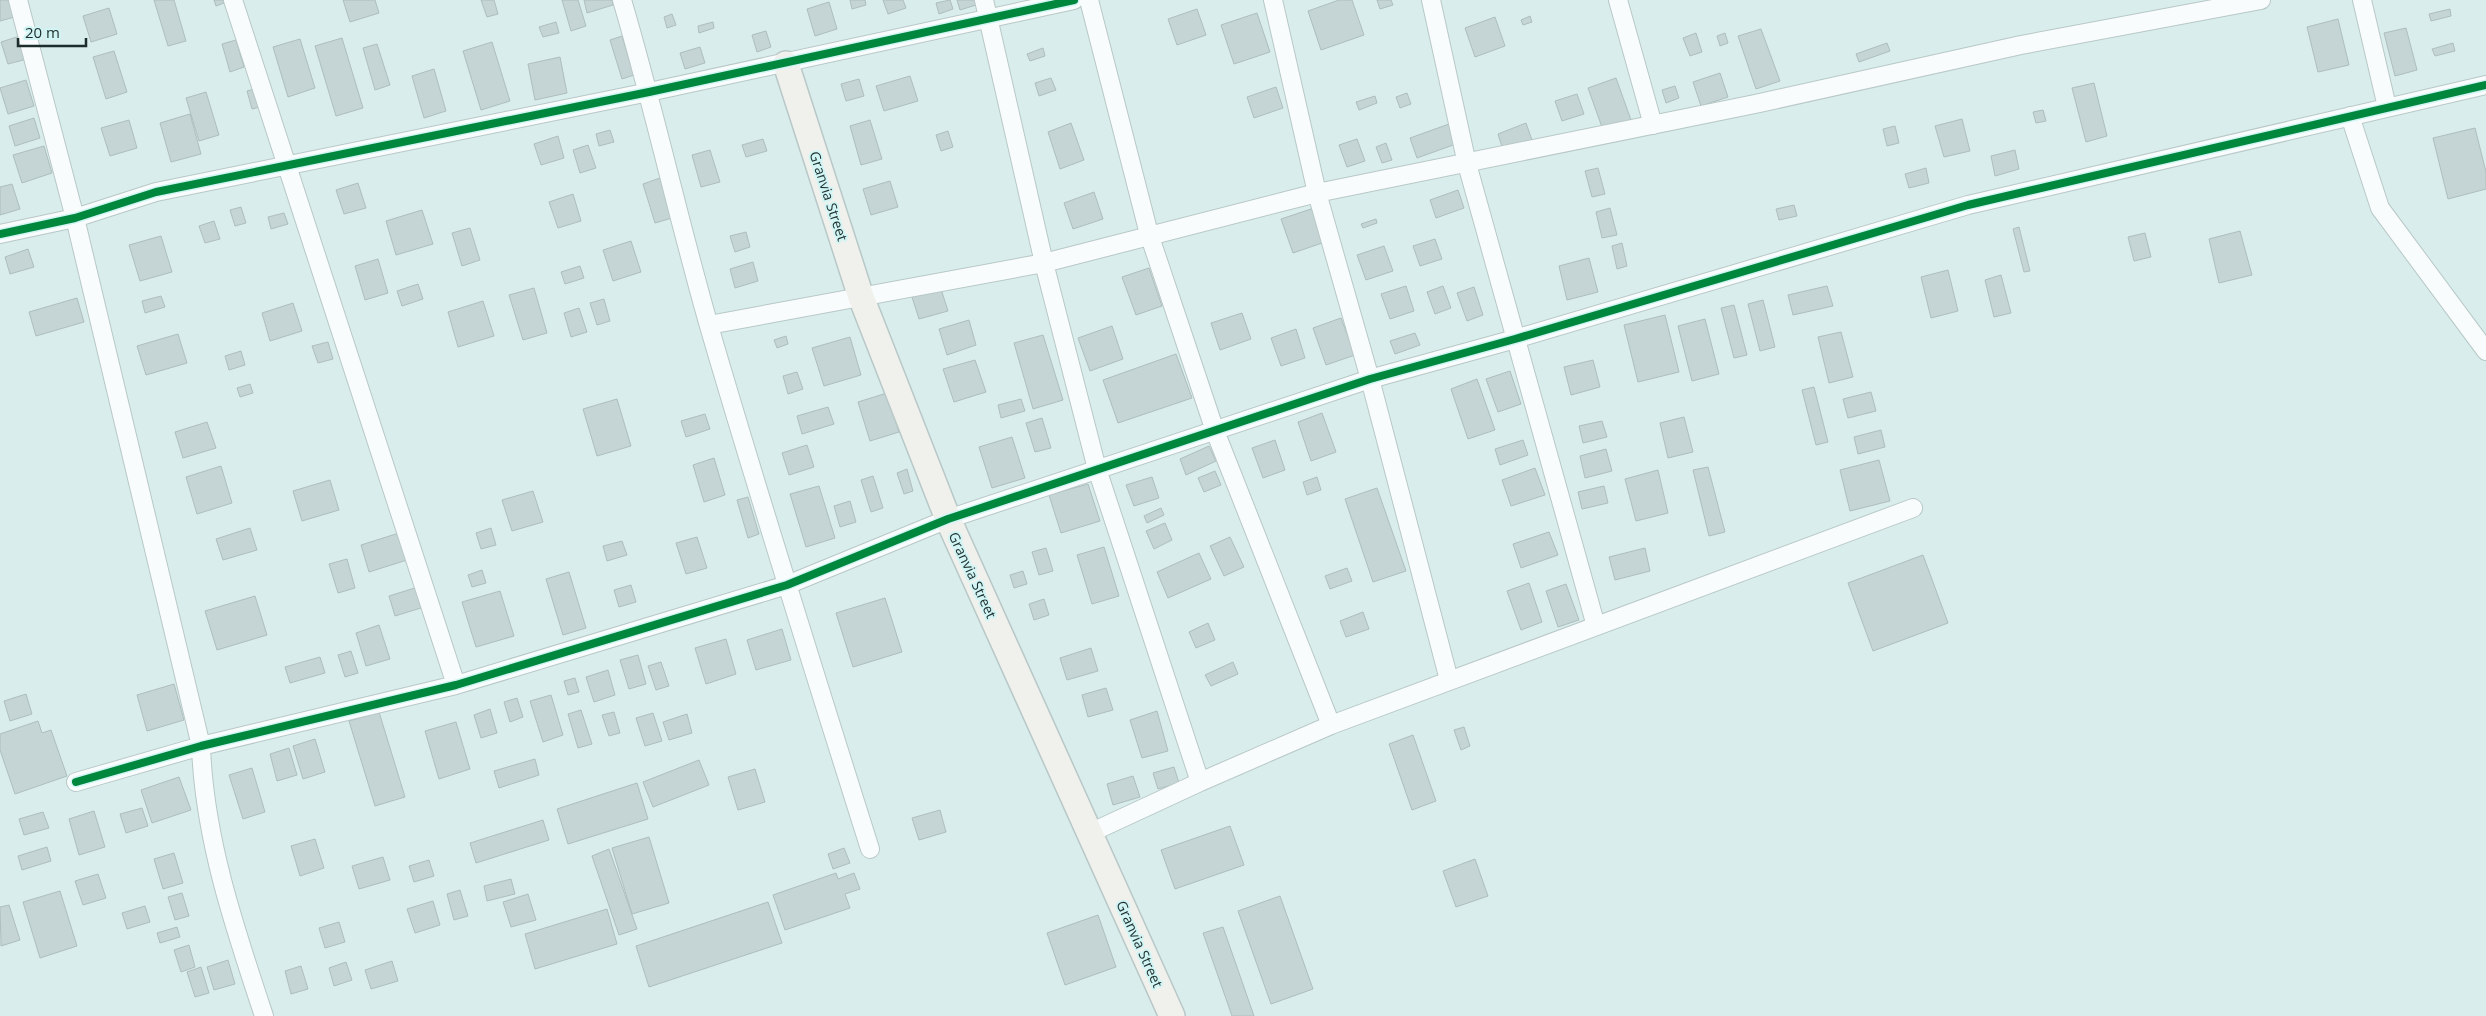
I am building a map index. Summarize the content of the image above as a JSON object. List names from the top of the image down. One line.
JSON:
{"streets":{"street":["Granvia Street"]},"scale_bar":"20 m"}
